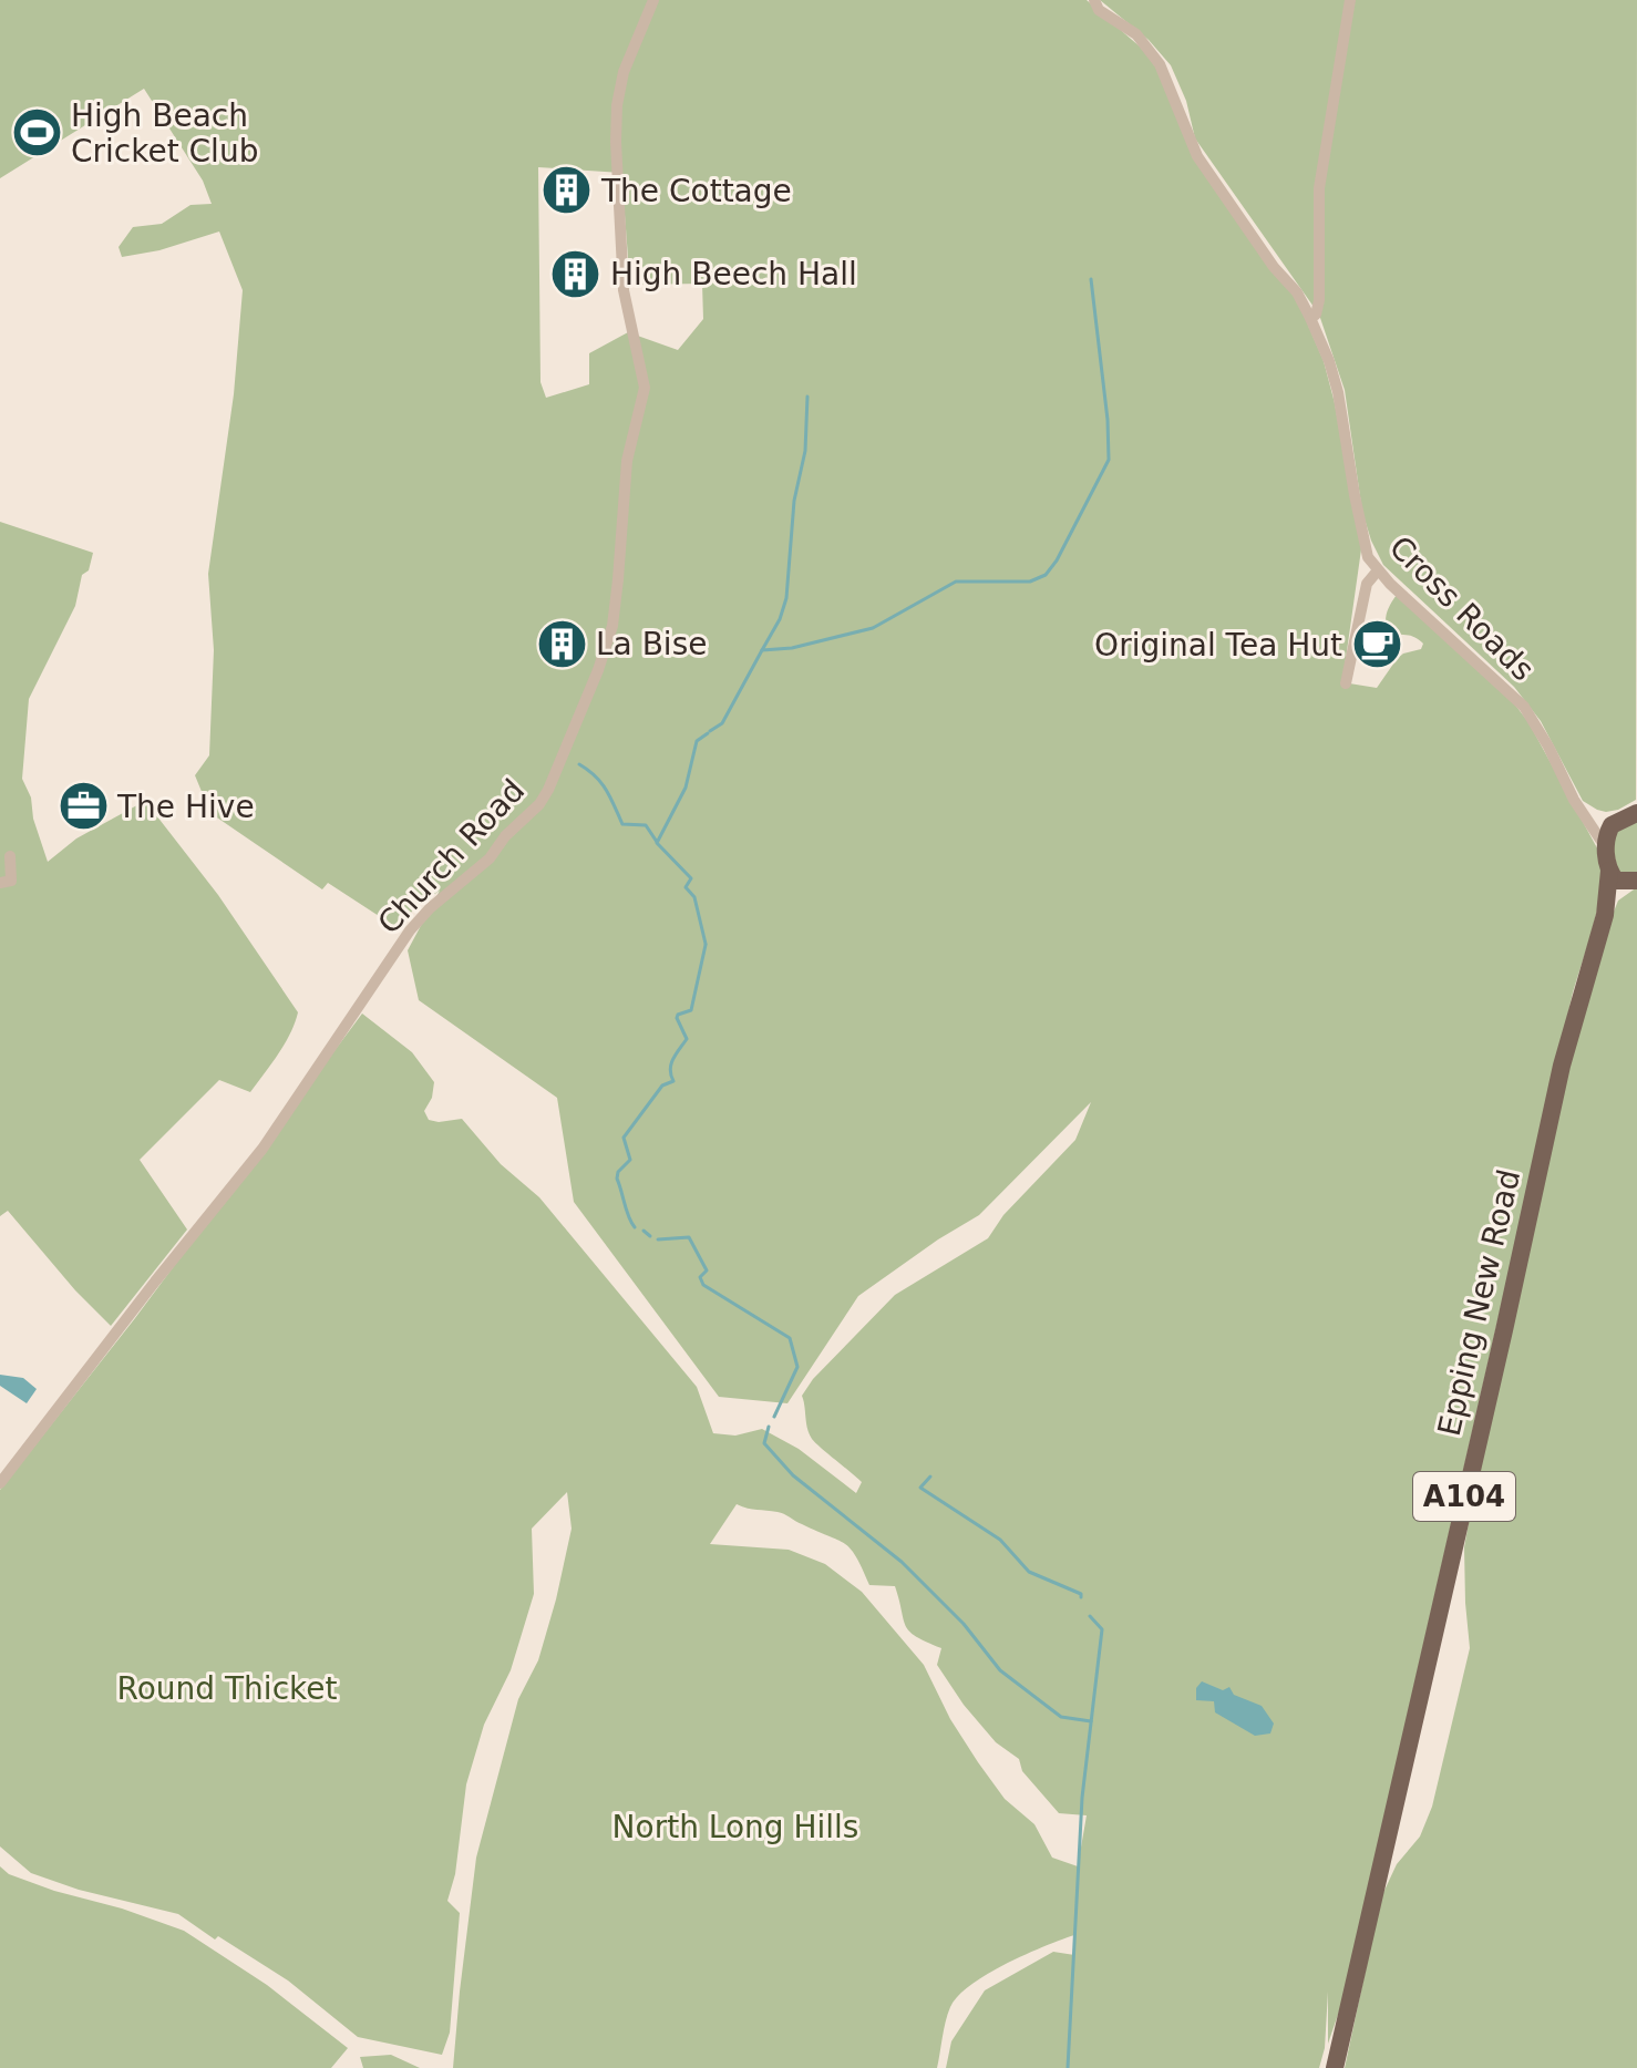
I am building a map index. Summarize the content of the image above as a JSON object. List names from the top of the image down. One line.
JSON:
{"streets":{"main road":["Epping New Road","A104"],"street":["Cross Roads","Church Road"]},"crossings":[["Cross Roads","A104"],["Epping New Road","A104"]],"parks":["Round Thicket","North Long Hills"],"places":{"sports":["High Beach Cricket Club"],"building":["The Cottage","High Beech Hall","La Bise"],"cafe":["Original Tea Hut"],"office":["The Hive"]}}
